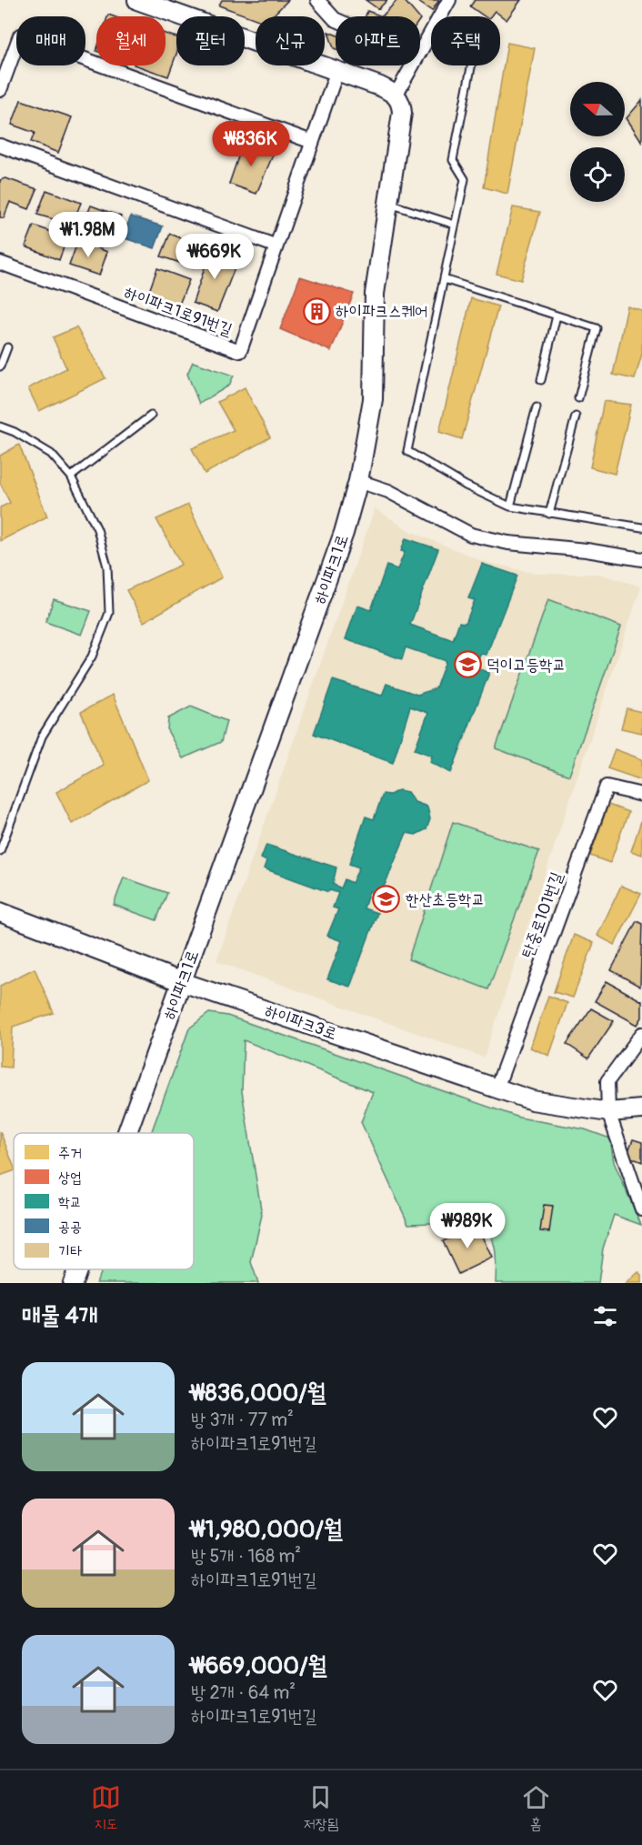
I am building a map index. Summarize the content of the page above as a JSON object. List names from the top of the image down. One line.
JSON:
{"streets":{"street":["하이파크1로91번길","하이파크1로","탄중로101번길","하이파크3로"]},"crossings":[["하이파크1로","하이파크3로"],["탄중로101번길","하이파크3로"]],"places":{"building":["하이파크스퀘어"],"school or university":["덕이고등학교","한산초등학교"]},"legend":["주거","상업","학교","공공","기타"],"north":"left","page":{"chip":["매매","월세","필터","신규","아파트","주택"],"price":["₩836K","₩1.98M","₩669K","₩989K"],"heading":"매물 4개","list":[{"name":"₩836,000/월","note":"방 3개 · 77 m² · 하이파크1로91번길"},{"name":"₩1,980,000/월","note":"방 5개 · 168 m² · 하이파크1로91번길"},{"name":"₩669,000/월","note":"방 2개 · 64 m² · 하이파크1로91번길"}],"tabs":["지도","저장됨","홈"]}}
